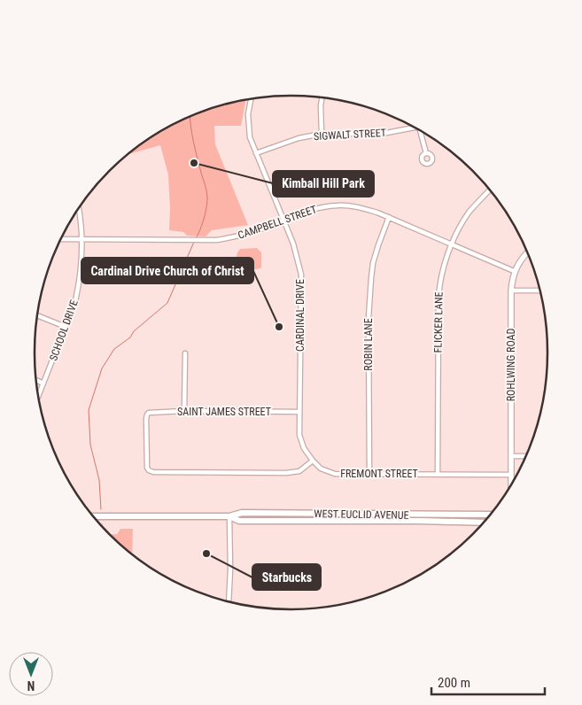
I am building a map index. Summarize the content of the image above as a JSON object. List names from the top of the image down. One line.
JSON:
{"streets":{"main road":["WEST EUCLID AVENUE"],"street":["SIGWALT STREET","CAMPBELL STREET","CARDINAL DRIVE","FLICKER LANE","SCHOOL DRIVE","ROBIN LANE","ROHLWING ROAD","SAINT JAMES STREET","FREMONT STREET"]},"crossings":[["SIGWALT STREET","CARDINAL DRIVE"],["CAMPBELL STREET","CARDINAL DRIVE"],["CAMPBELL STREET","FLICKER LANE"],["CAMPBELL STREET","SCHOOL DRIVE"],["CAMPBELL STREET","ROBIN LANE"],["CAMPBELL STREET","ROHLWING ROAD"],["CARDINAL DRIVE","SAINT JAMES STREET"],["CARDINAL DRIVE","FREMONT STREET"],["FLICKER LANE","FREMONT STREET"],["ROBIN LANE","FREMONT STREET"],["ROHLWING ROAD","FREMONT STREET"],["SAINT JAMES STREET","FREMONT STREET"]],"places":["Kimball Hill Park","Cardinal Drive Church of Christ","Starbucks"],"scale_bar":"200 m","north":"bottom"}
